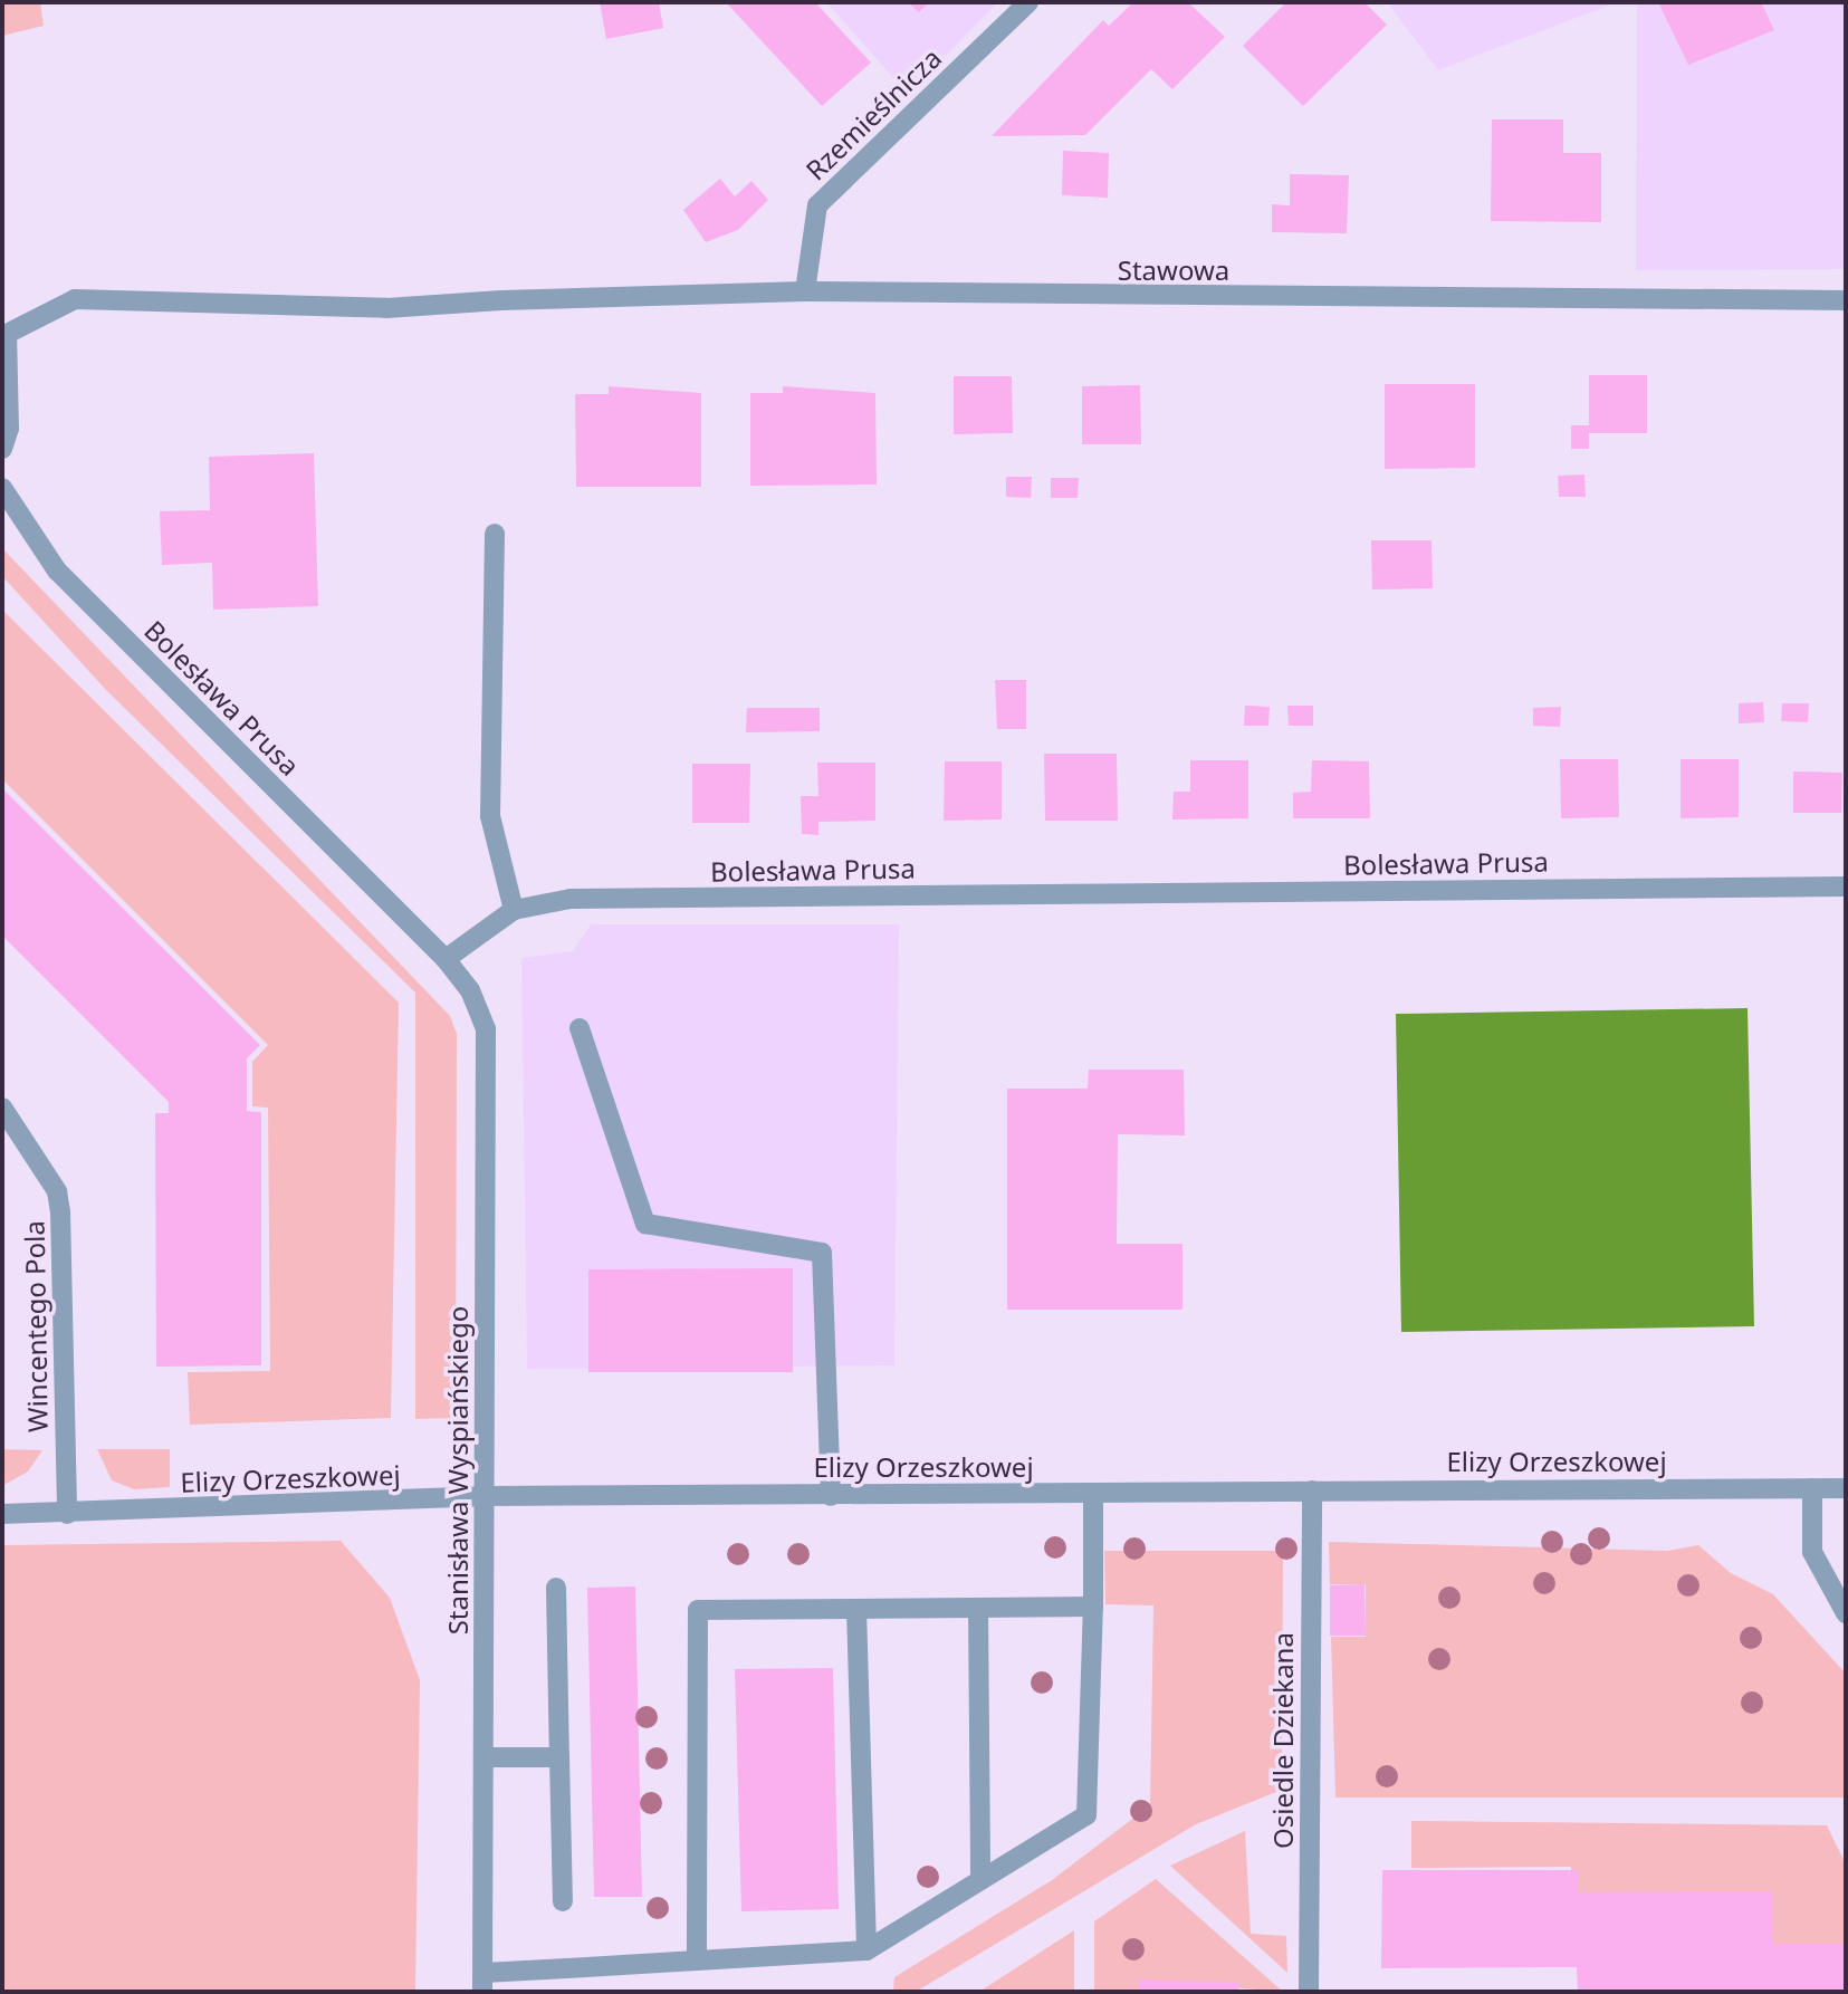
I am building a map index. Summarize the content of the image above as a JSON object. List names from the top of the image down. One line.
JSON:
{"streets":{"street":["Rzemieślnicza","Stawowa","Bolesława Prusa","Wincentego Pola","Elizy Orzeszkowej","Stanisława Wyspiańskiego","Osiedle Dziekana"]},"crossings":[["Rzemieślnicza","Stawowa"],["Bolesława Prusa","Stanisława Wyspiańskiego"],["Wincentego Pola","Elizy Orzeszkowej"],["Elizy Orzeszkowej","Stanisława Wyspiańskiego"],["Elizy Orzeszkowej","Osiedle Dziekana"]]}
